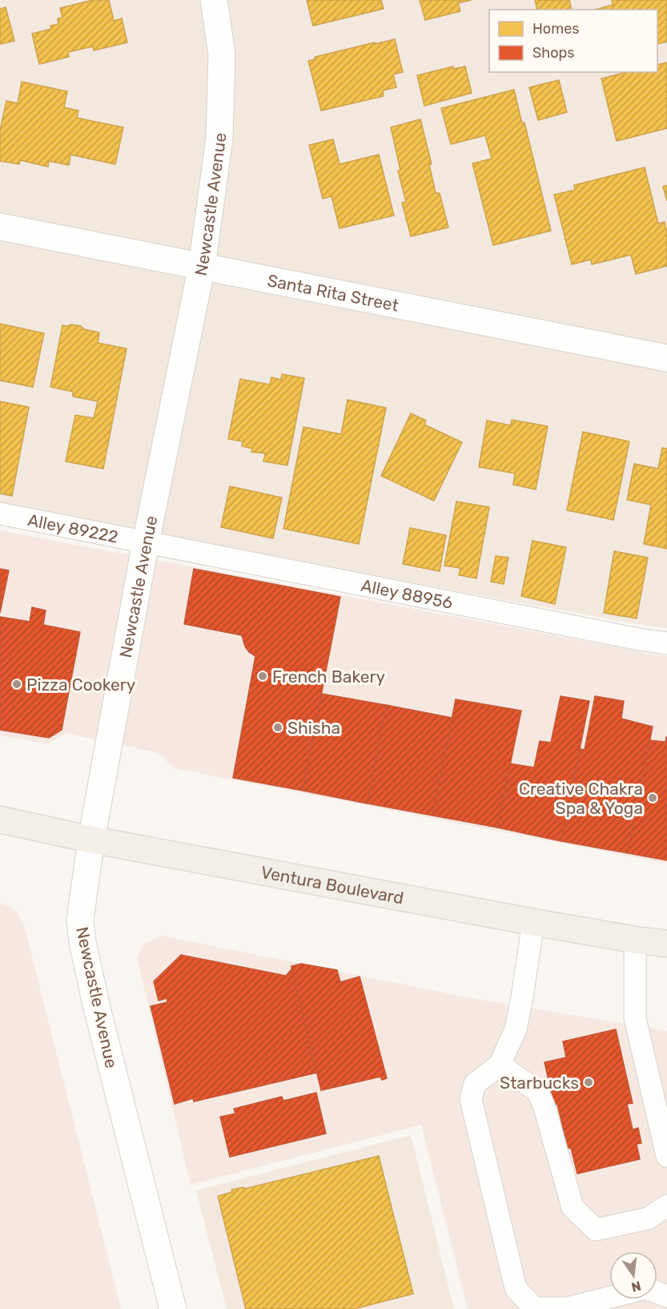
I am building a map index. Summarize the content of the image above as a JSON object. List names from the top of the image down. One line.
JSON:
{"streets":{"main road":["Ventura Boulevard"],"street":["Newcastle Avenue","Santa Rita Street"],"lane":["Alley 89222","Alley 88956"]},"crossings":[["Newcastle Avenue","Santa Rita Street"],["Newcastle Avenue","Alley 89222"],["Newcastle Avenue","Alley 88956"],["Newcastle Avenue","Ventura Boulevard"],["Alley 89222","Alley 88956"]],"places":["French Bakery","Pizza Cookery","Shisha","Creative Chakra Spa & Yoga","Starbucks"],"legend":["Homes","Shops"],"north":"bottom"}
